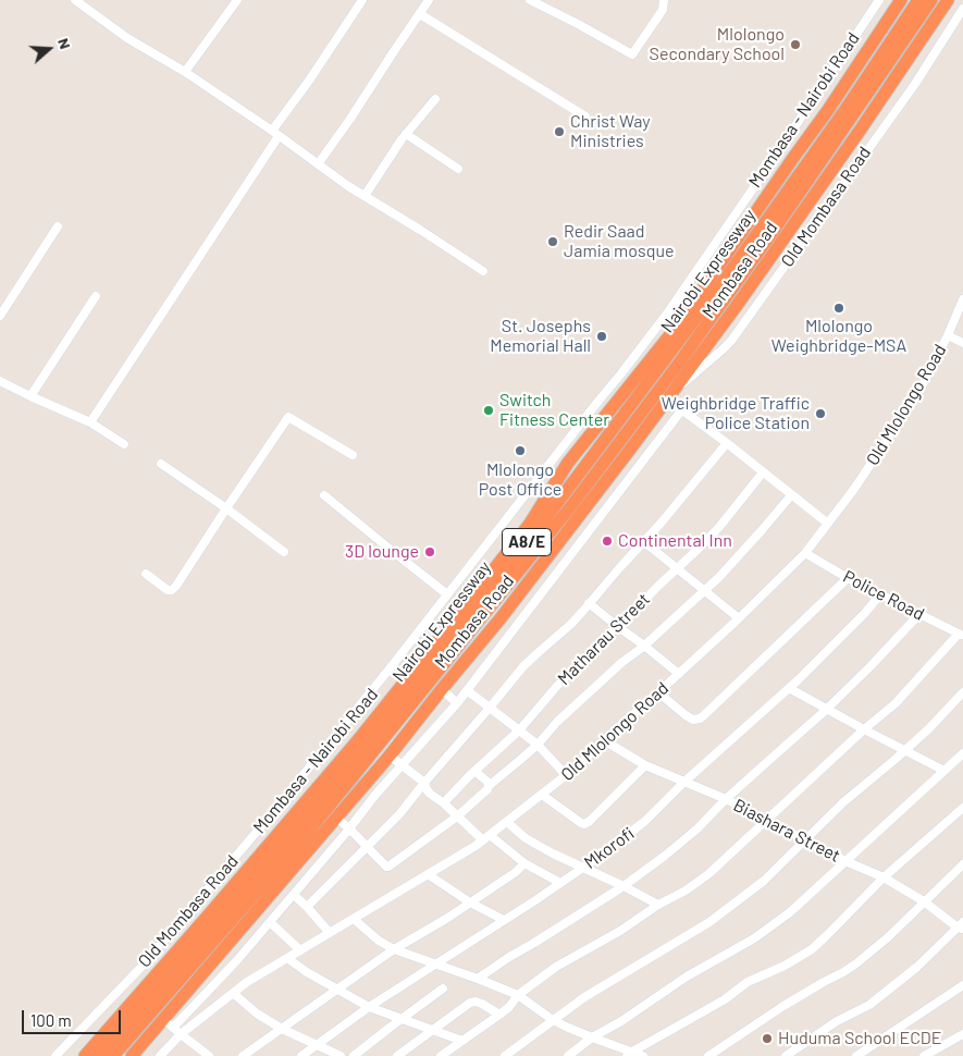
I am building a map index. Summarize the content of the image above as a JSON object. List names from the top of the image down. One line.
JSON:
{"streets":{"highway":["Mombasa - Nairobi Road","Mombasa Road","Nairobi Expressway","A8/E"],"street":["Old Mombasa Road","Old Mlolongo Road","Police Road","Matharau Street","Biashara Street","Mkorofi"]},"crossings":[["Old Mombasa Road","Mombasa Road"],["Old Mlolongo Road","Police Road"],["Old Mlolongo Road","Biashara Street"],["Police Road","Mkorofi"],["Biashara Street","Mkorofi"]],"places":["Mlolongo Secondary School","Christ Way Ministries","Redir Saad Jamia mosque","Mlolongo Weighbridge-MSA","St. Josephs Memorial Hall","Switch Fitness Center","Weighbridge Traffic Police Station","Mlolongo Post Office","Continental Inn","3D lounge","Huduma School ECDE"],"scale_bar":"100 m","north":"right"}
